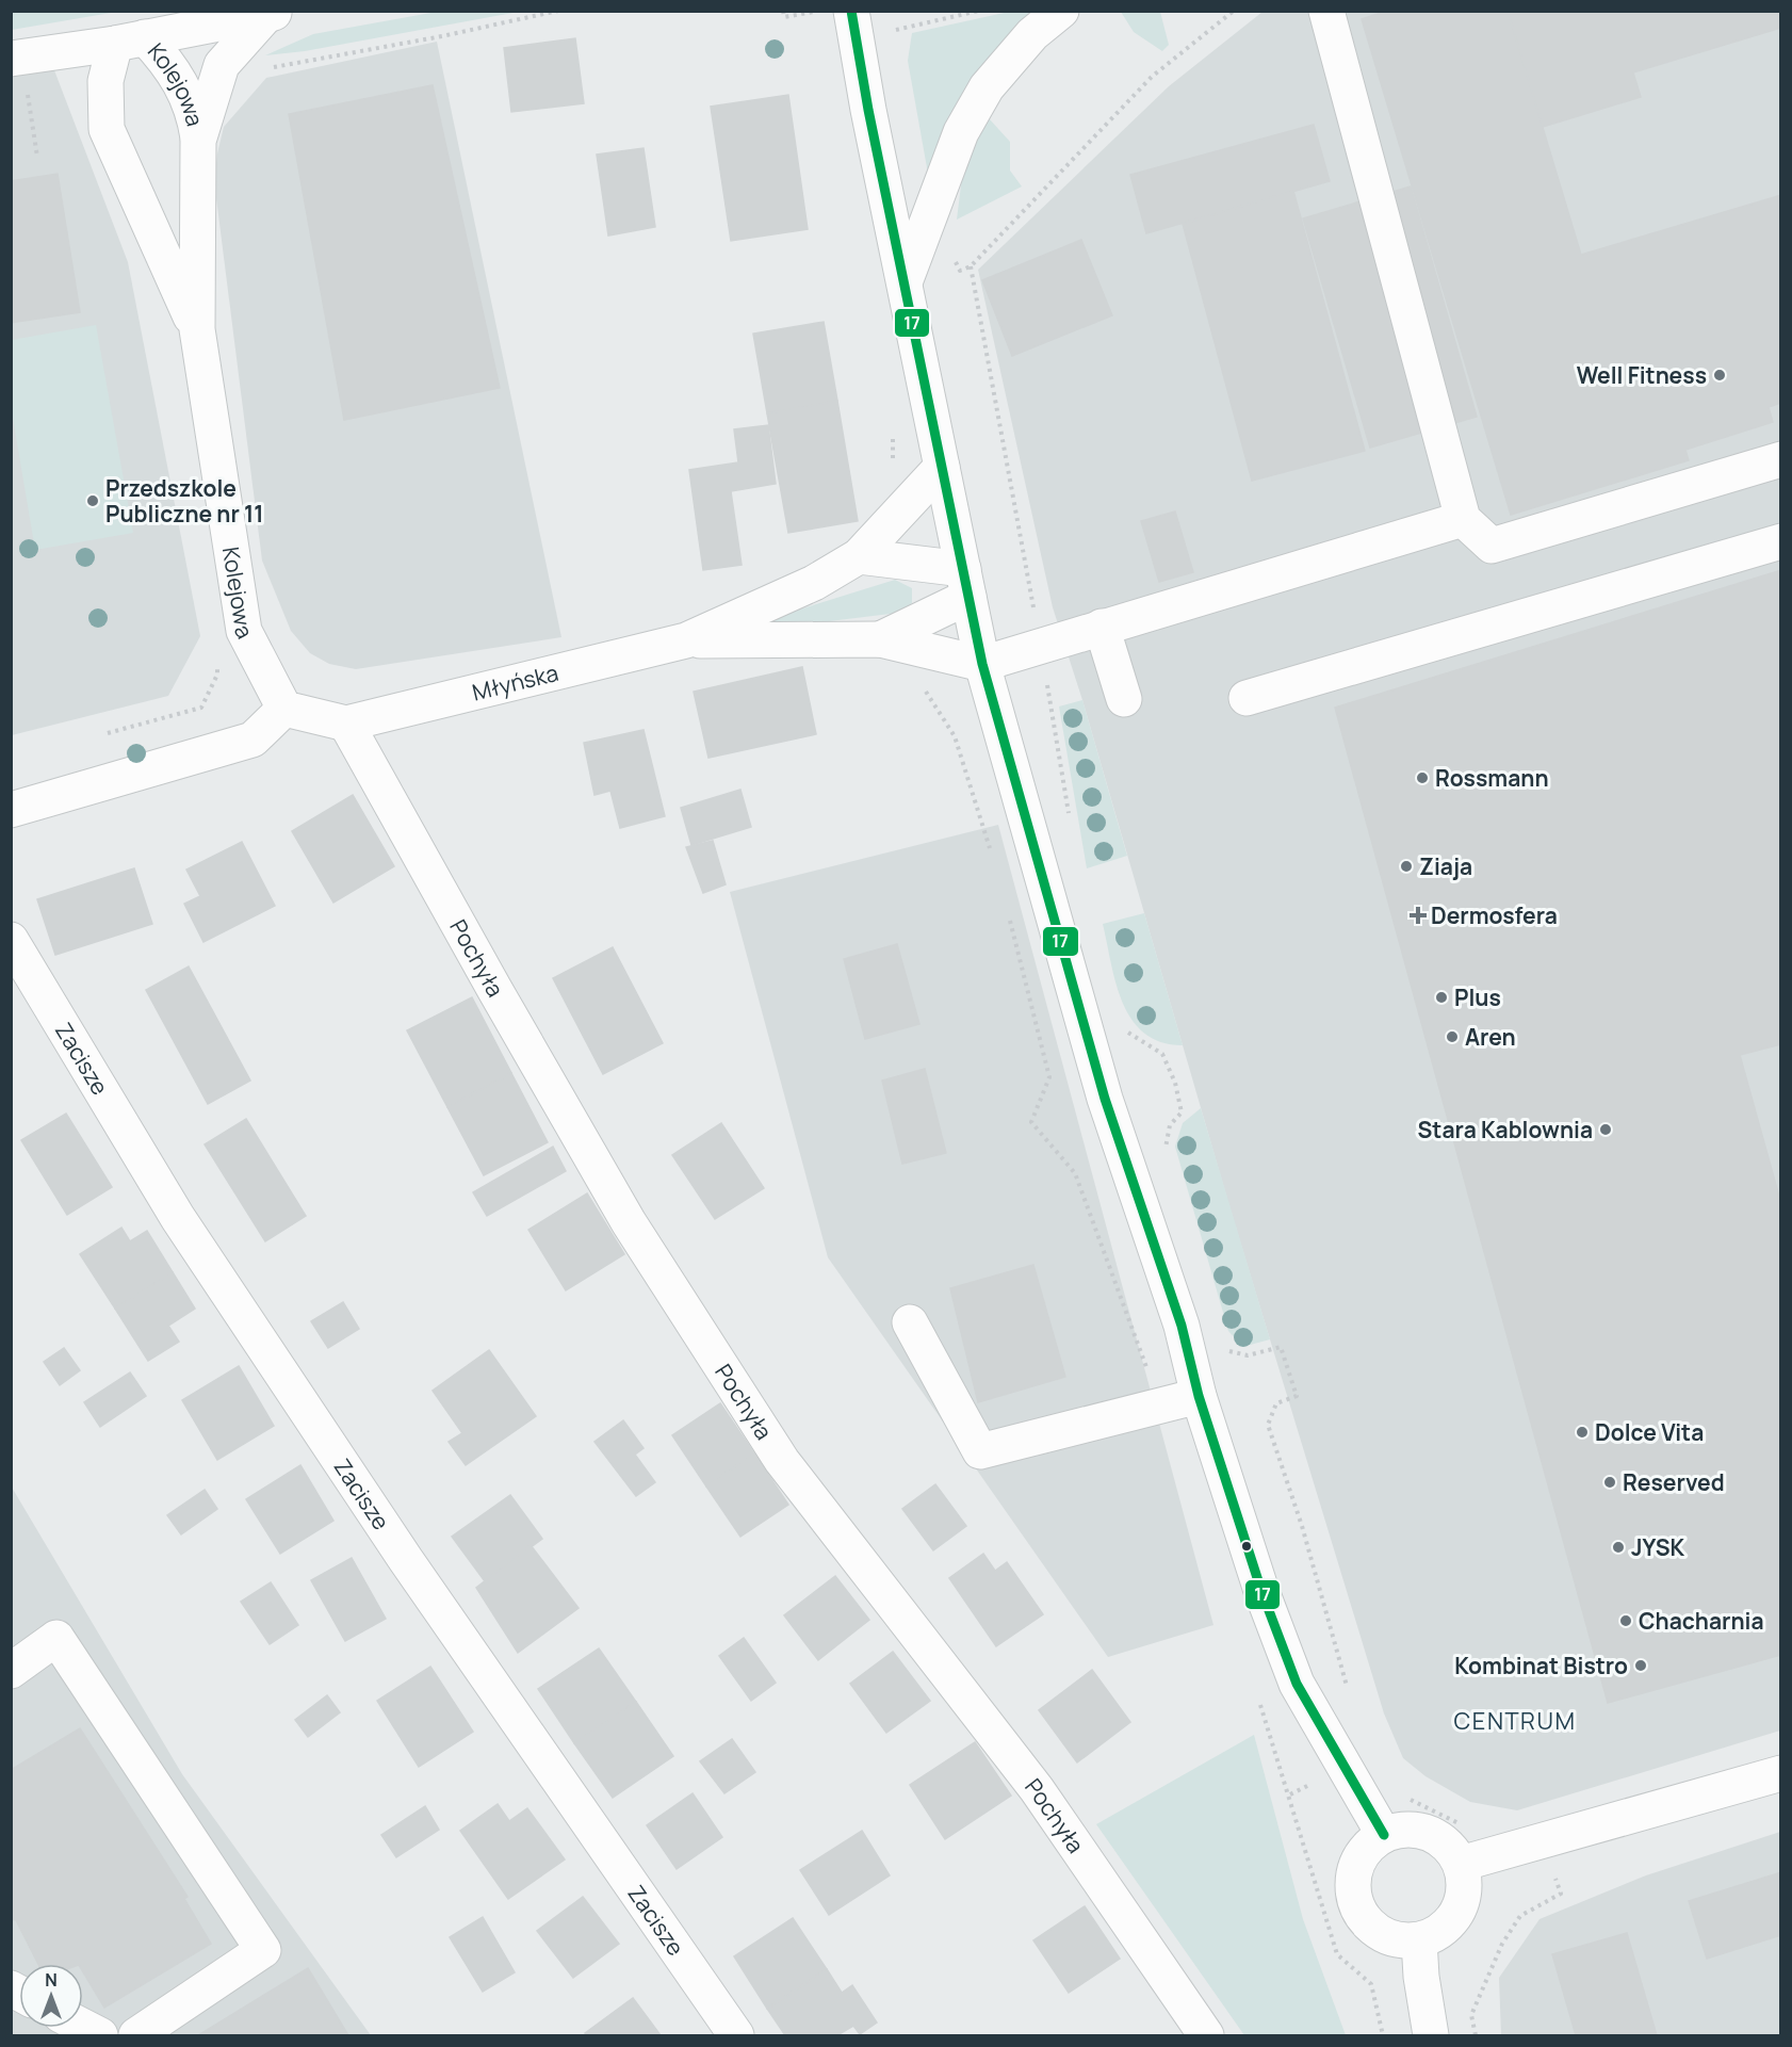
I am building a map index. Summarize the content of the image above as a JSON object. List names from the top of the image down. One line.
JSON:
{"streets":{"street":["Kolejowa","Młyńska","Pochyła","Zacisze"]},"crossings":[["Młyńska","Pochyła"]],"districts":["CENTRUM"],"places":{"other":["Well Fitness","Przedszkole Publiczne nr 11","Rossmann","Ziaja","Plus","Aren","Stara Kablownia","Dolce Vita","Reserved","JYSK","Chacharnia","Kombinat Bistro"],"health":["Dermosfera"]},"lines":["transit line 17"],"north":"top"}
